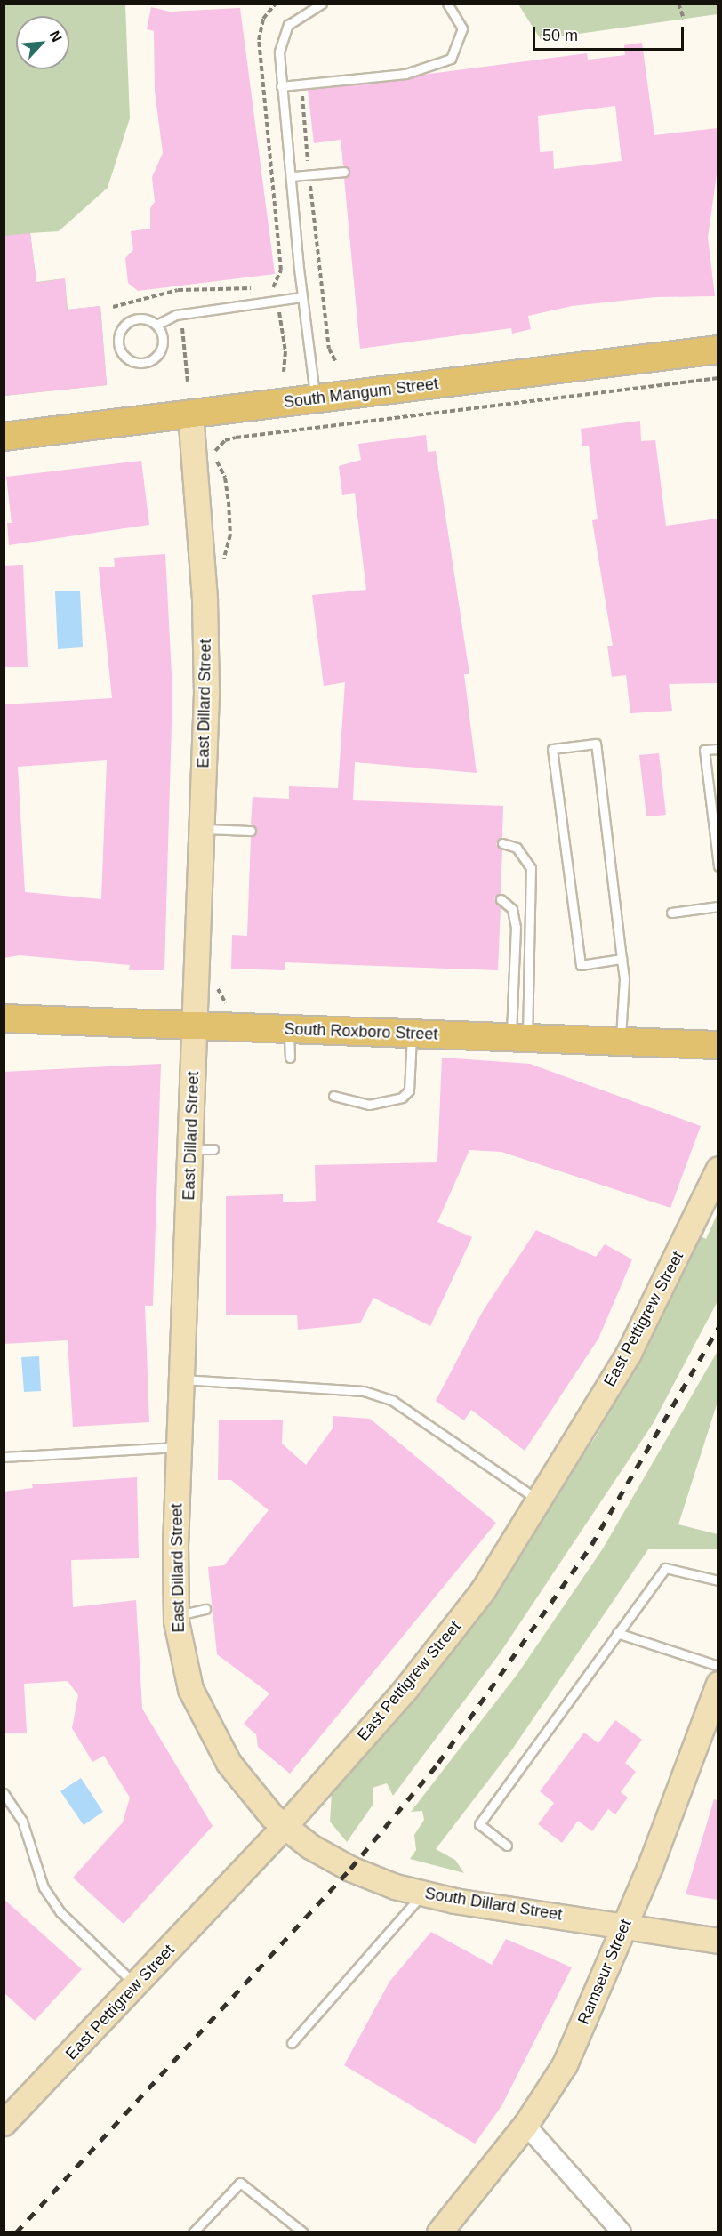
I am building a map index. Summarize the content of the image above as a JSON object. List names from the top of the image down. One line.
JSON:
{"streets":{"main road":["South Mangum Street","South Roxboro Street"],"street":["East Dillard Street","East Pettigrew Street","South Dillard Street","Ramseur Street"]},"crossings":[["South Mangum Street","East Dillard Street"],["East Dillard Street","South Roxboro Street"],["East Dillard Street","East Pettigrew Street"],["East Dillard Street","South Dillard Street"],["East Pettigrew Street","South Dillard Street"],["South Dillard Street","Ramseur Street"]],"scale_bar":"50 m","north":"top right"}
